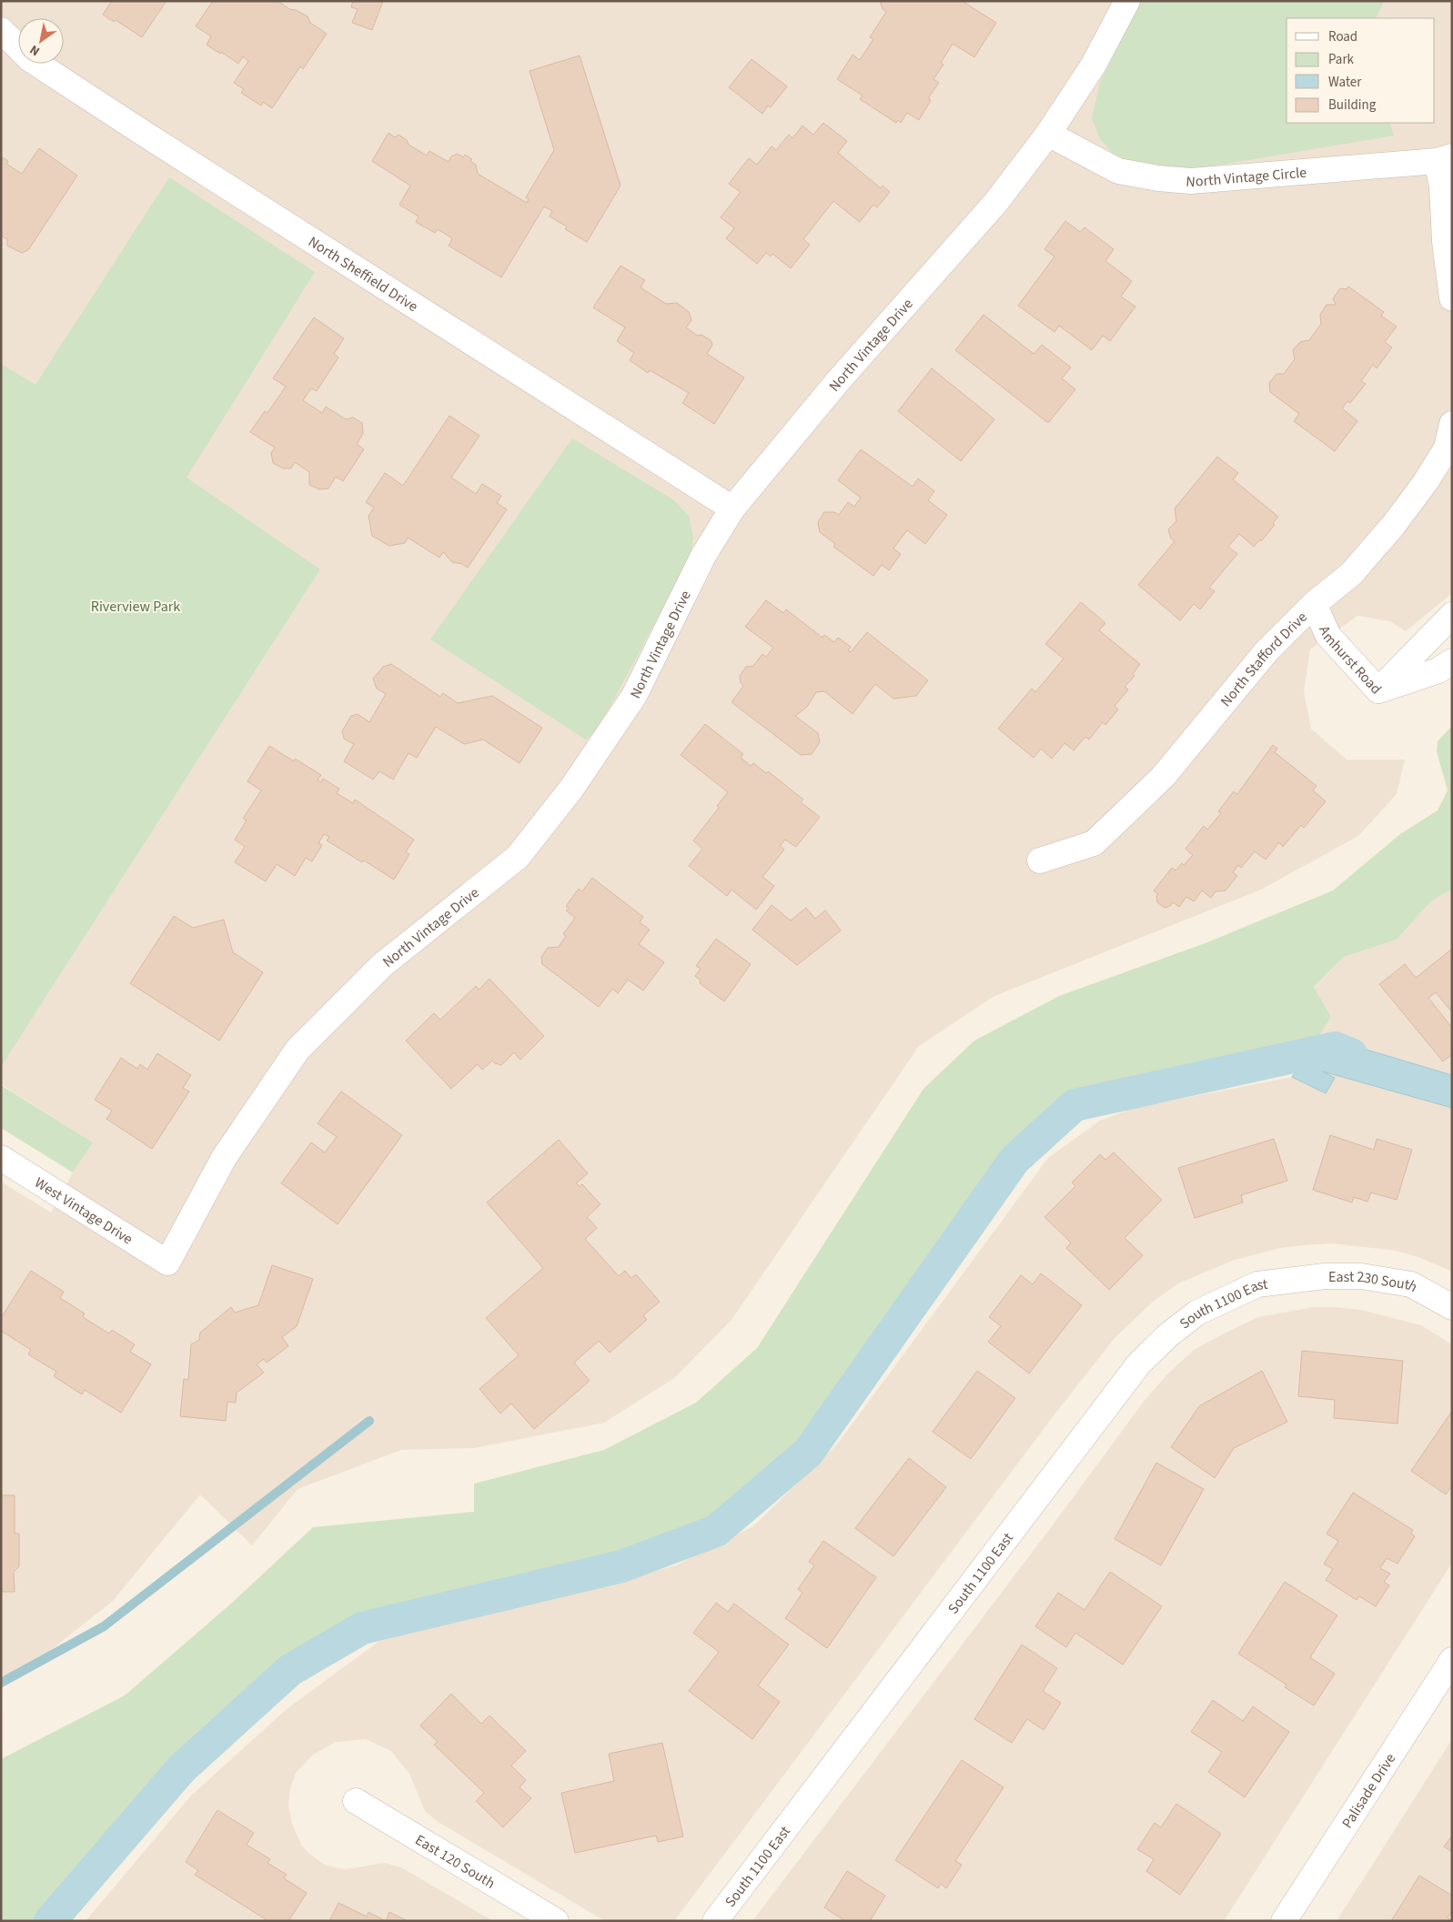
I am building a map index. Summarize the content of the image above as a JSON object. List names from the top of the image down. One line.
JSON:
{"streets":{"street":["North Vintage Circle","North Sheffield Drive","North Vintage Drive","Amhurst Road","North Stafford Drive","West Vintage Drive","East 230 South","South 1100 East","Palisade Drive","East 120 South"]},"crossings":[["North Vintage Circle","North Vintage Drive"],["North Sheffield Drive","North Vintage Drive"],["North Vintage Drive","West Vintage Drive"],["Amhurst Road","North Stafford Drive"],["East 230 South","South 1100 East"]],"parks":["Riverview Park"],"legend":["Road","Park","Water","Building"],"north":"bottom left"}
